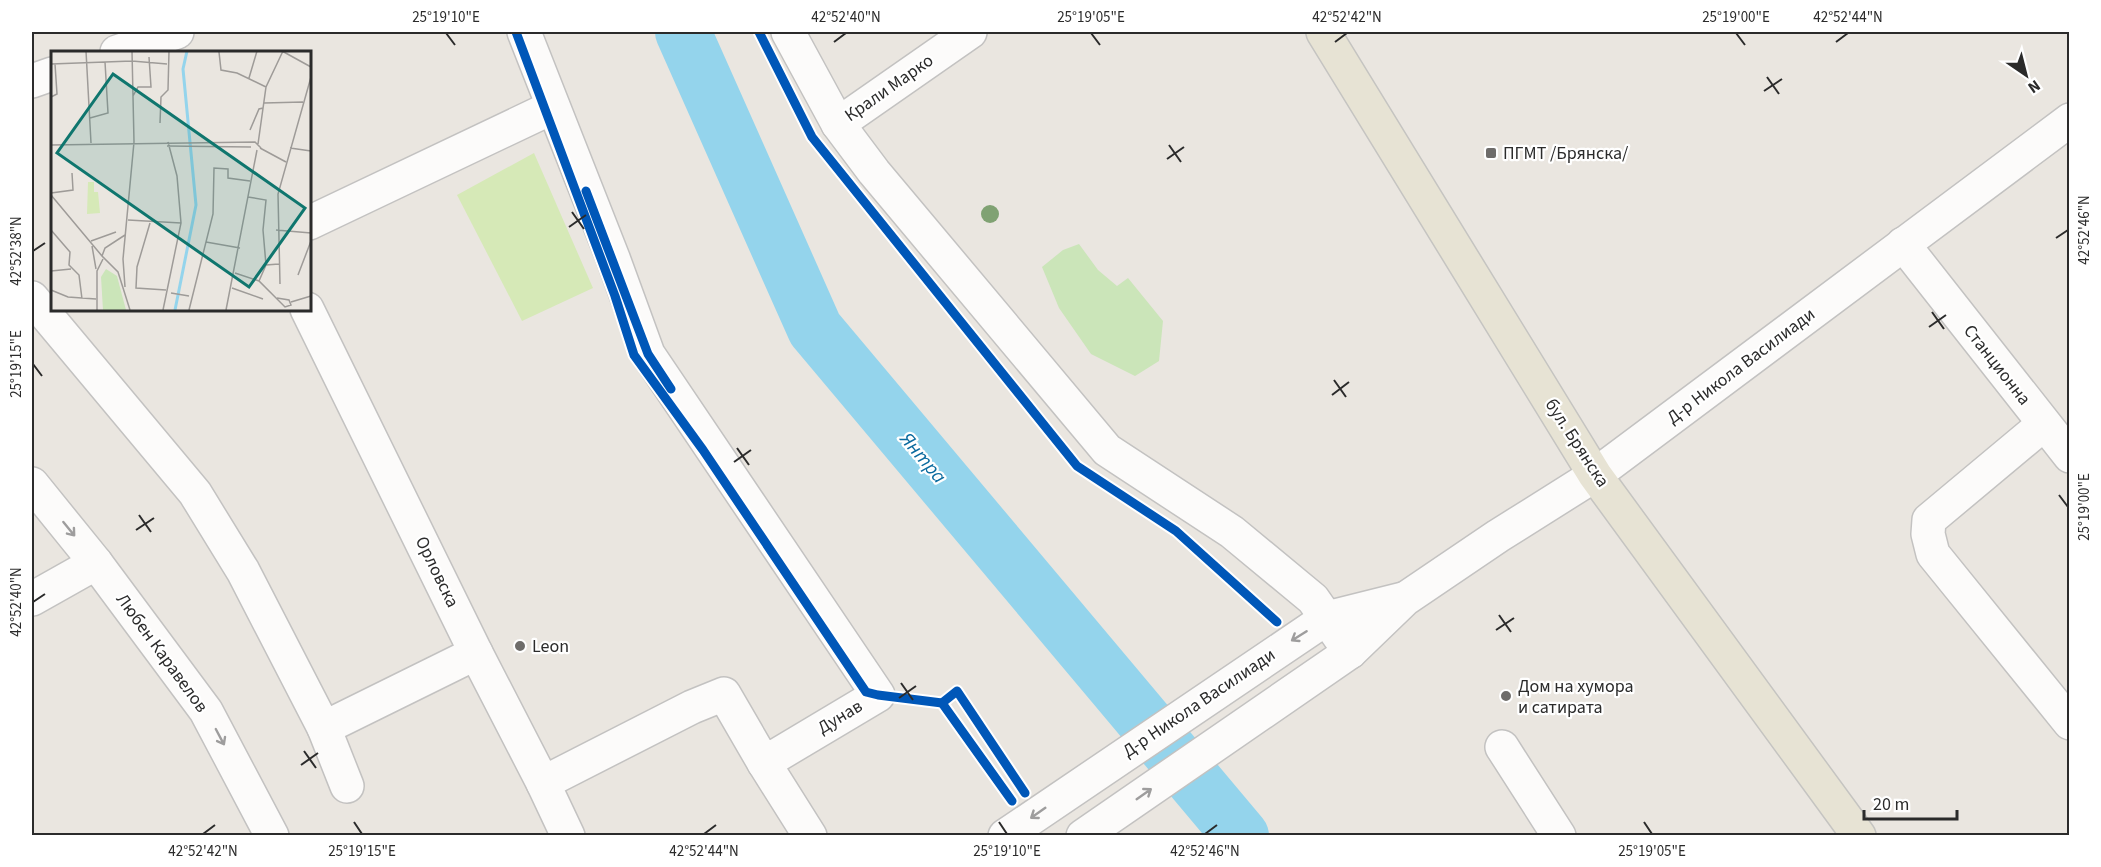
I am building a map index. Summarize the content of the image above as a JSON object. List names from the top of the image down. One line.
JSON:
{"streets":{"main road":["бул. Брянска"],"street":["Крали Марко","Станционна","Д-р Никола Василиади","Орловска","Любен Каравелов","Дунав"]},"crossings":[["Станционна","Д-р Никола Василиади"],["Д-р Никола Василиади","бул. Брянска"]],"water":["Янтра"],"places":{"transit":["ПГМТ /Брянска/"],"other":["Leon","Дом на хумора и сатирата"]},"scale_bar":"20 m","north":"bottom right","coordinates":["25°19'10\"E","42°52'40\"N","25°19'05\"E","42°52'42\"N","25°19'00\"E","42°52'44\"N","42°52'46\"N","42°52'38\"N","25°19'15\"E"]}
